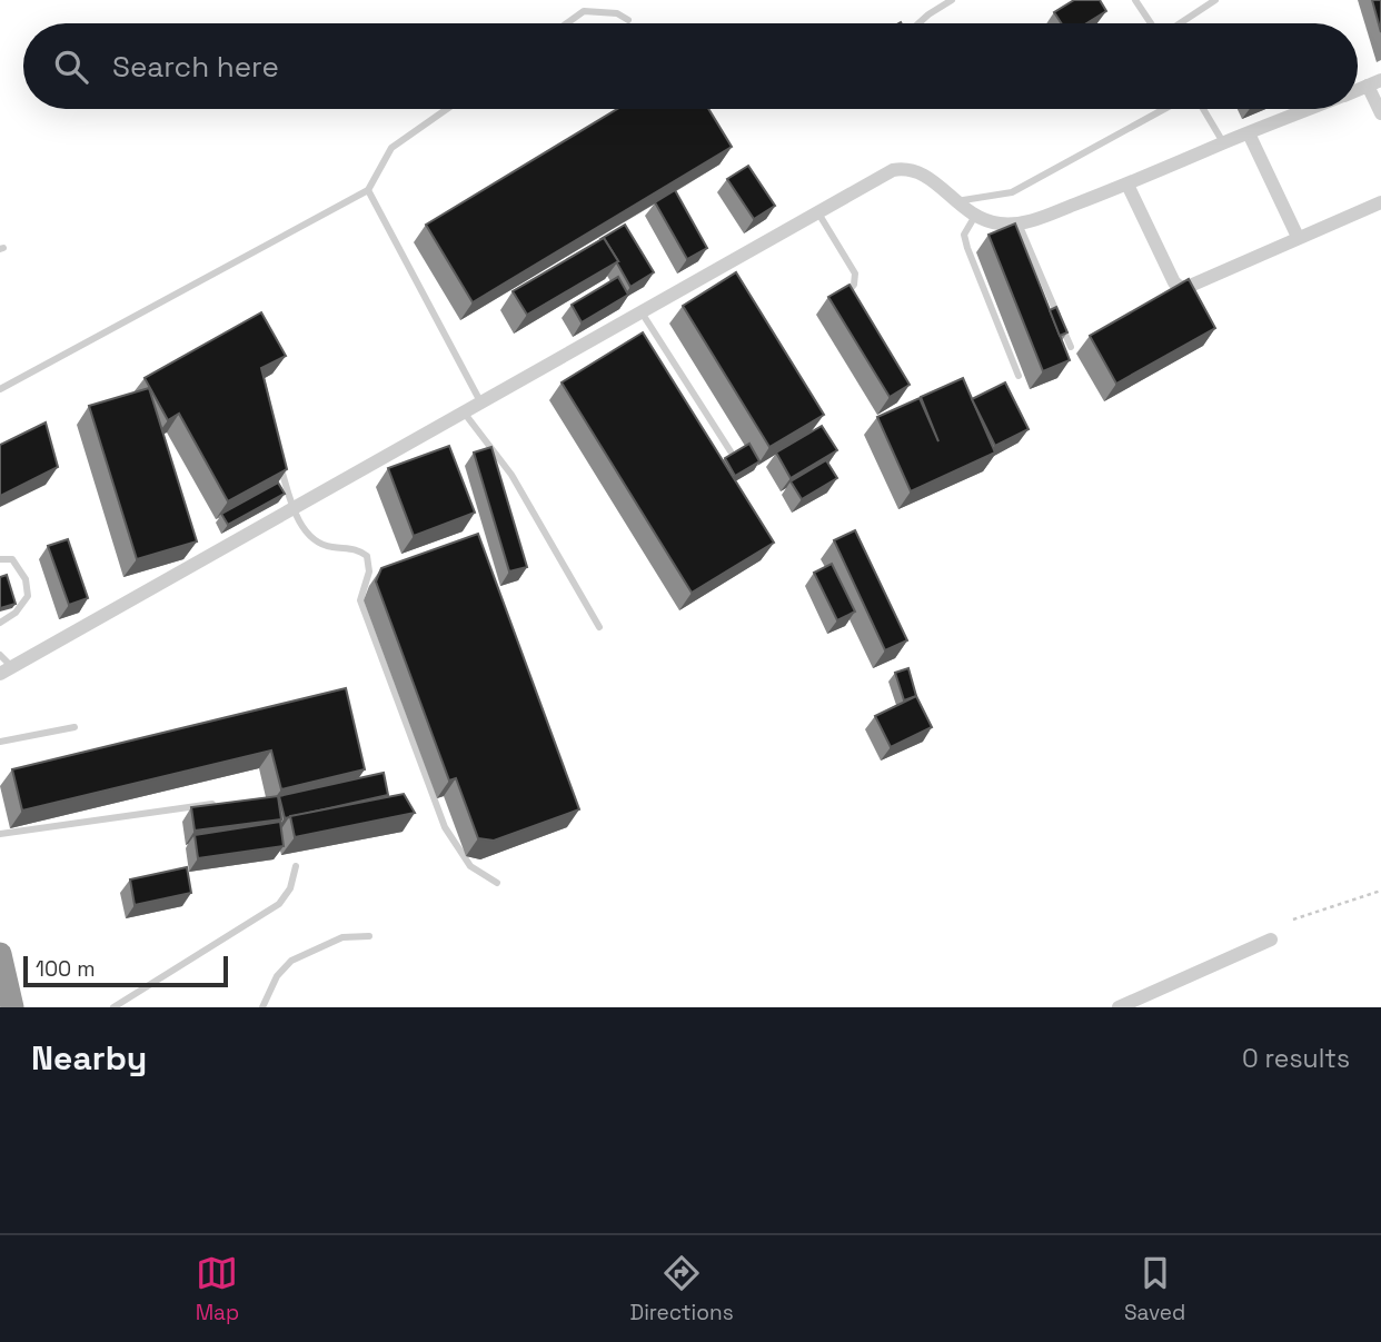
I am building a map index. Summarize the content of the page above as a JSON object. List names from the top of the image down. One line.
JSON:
{"scale_bar":"100 m","page":{"search":"Search here","scale":"100 m","heading":["Nearby","0 results"],"nav":["Map","Directions","Saved"]}}
